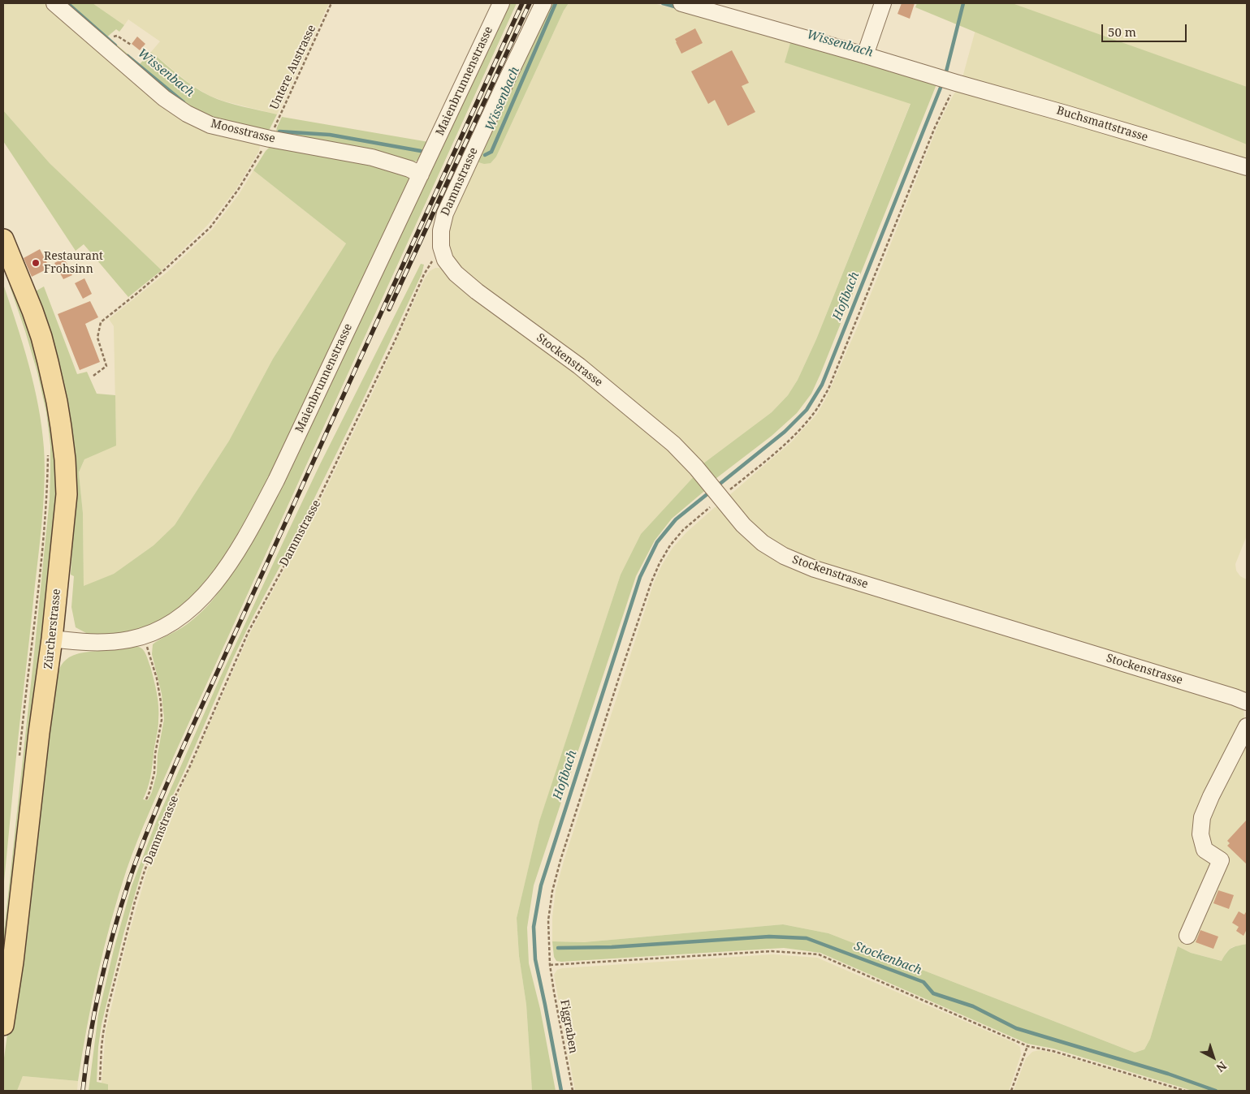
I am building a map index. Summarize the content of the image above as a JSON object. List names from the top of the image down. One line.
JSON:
{"streets":{"main road":["Zürcherstrasse"],"street":["Maienbrunnenstrasse","Buchsmattstrasse","Moosstrasse","Dammstrasse","Stockenstrasse"],"path":["Untere Austrasse","Figgraben"]},"crossings":[["Untere Austrasse","Moosstrasse"],["Maienbrunnenstrasse","Moosstrasse"],["Maienbrunnenstrasse","Zürcherstrasse"],["Dammstrasse","Stockenstrasse"]],"water":["Wissenbach","Hofibach","Stockenbach"],"places":["Restaurant Frohsinn"],"scale_bar":"50 m","north":"bottom right"}
